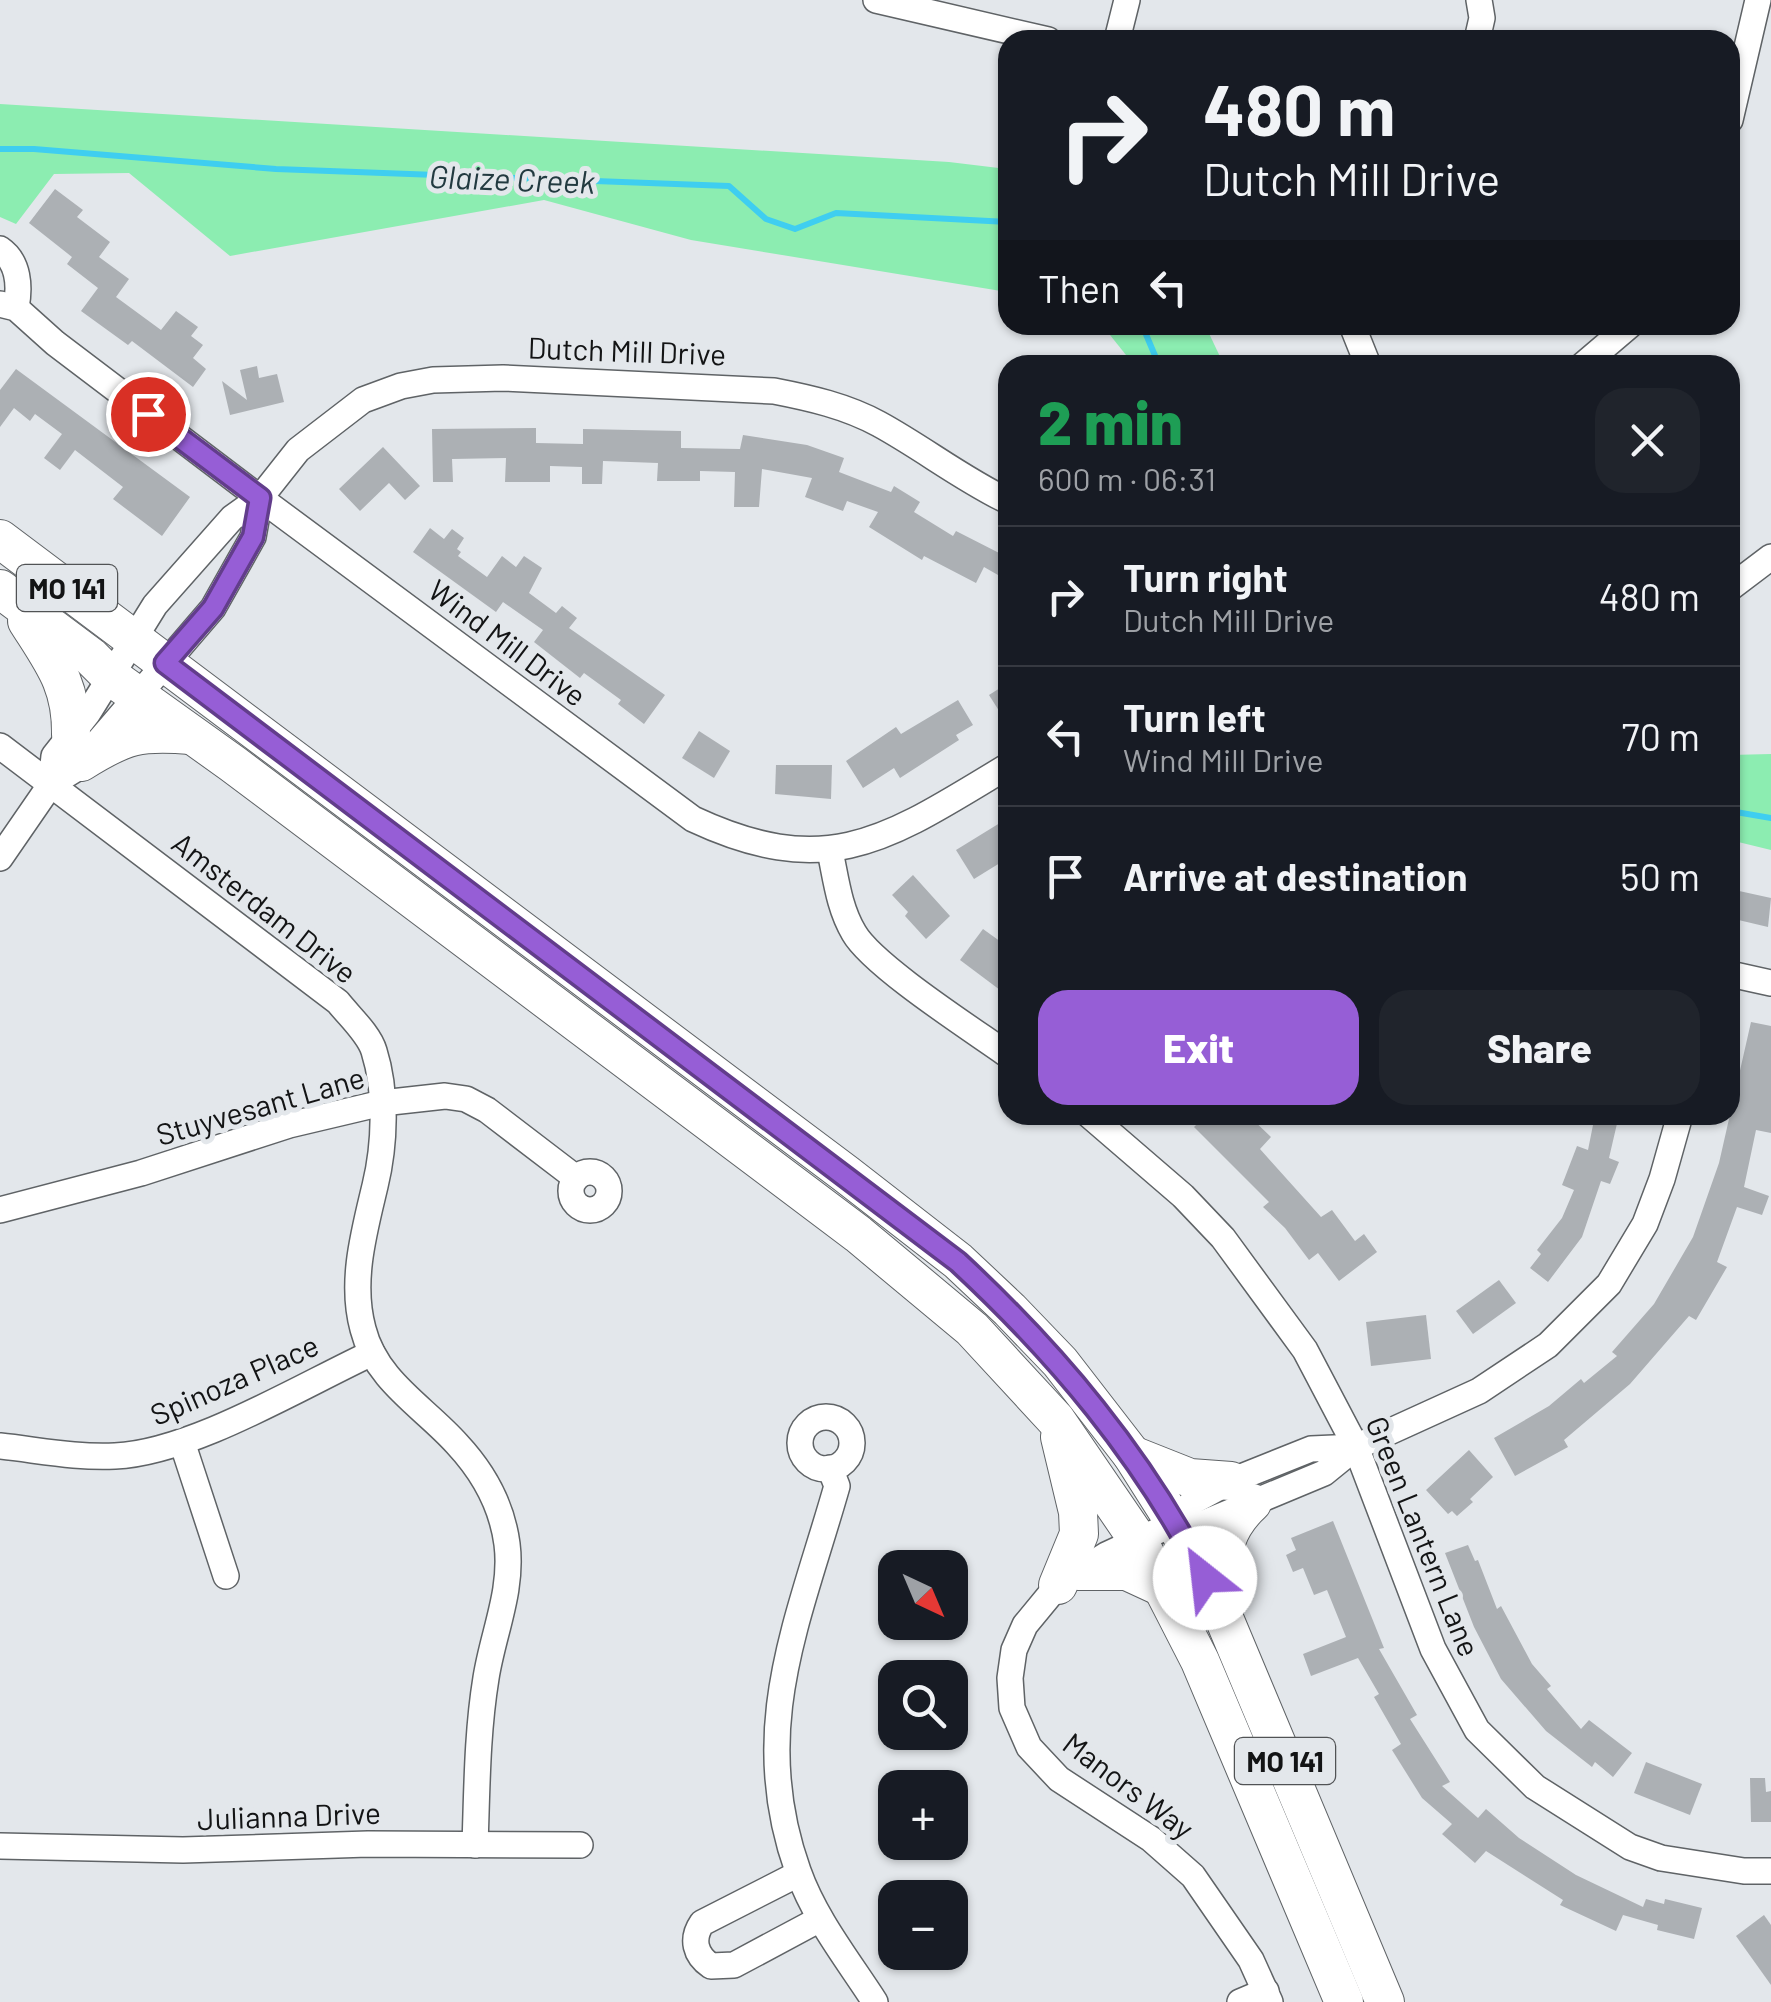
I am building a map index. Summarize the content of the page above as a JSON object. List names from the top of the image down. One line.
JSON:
{"streets":{"highway":["MO 141"],"street":["Dutch Mill Drive","Wind Mill Drive","Amsterdam Drive","Stuyvesant Lane","Spinoza Place","Green Lantern Lane","Manors Way","Julianna Drive"]},"crossings":[["Dutch Mill Drive","MO 141"],["Dutch Mill Drive","Wind Mill Drive"],["Dutch Mill Drive","Amsterdam Drive"],["MO 141","Manors Way"],["Amsterdam Drive","Stuyvesant Lane"],["Amsterdam Drive","Spinoza Place"],["Amsterdam Drive","Julianna Drive"],["Green Lantern Lane","Manors Way"]],"water":["Glaize Creek"],"north":"bottom right","page":{"turn":["480 m","Dutch Mill Drive"],"then":"Then","heading":["2 min","600 m · 06:31"],"list":[{"name":"Turn right","note":"Dutch Mill Drive","value":"480 m"},{"name":"Turn left","note":"Wind Mill Drive","value":"70 m"},{"name":"Arrive at destination","value":"50 m"}],"buttons":["Exit","Share"],"map_buttons":["+","−"]}}
